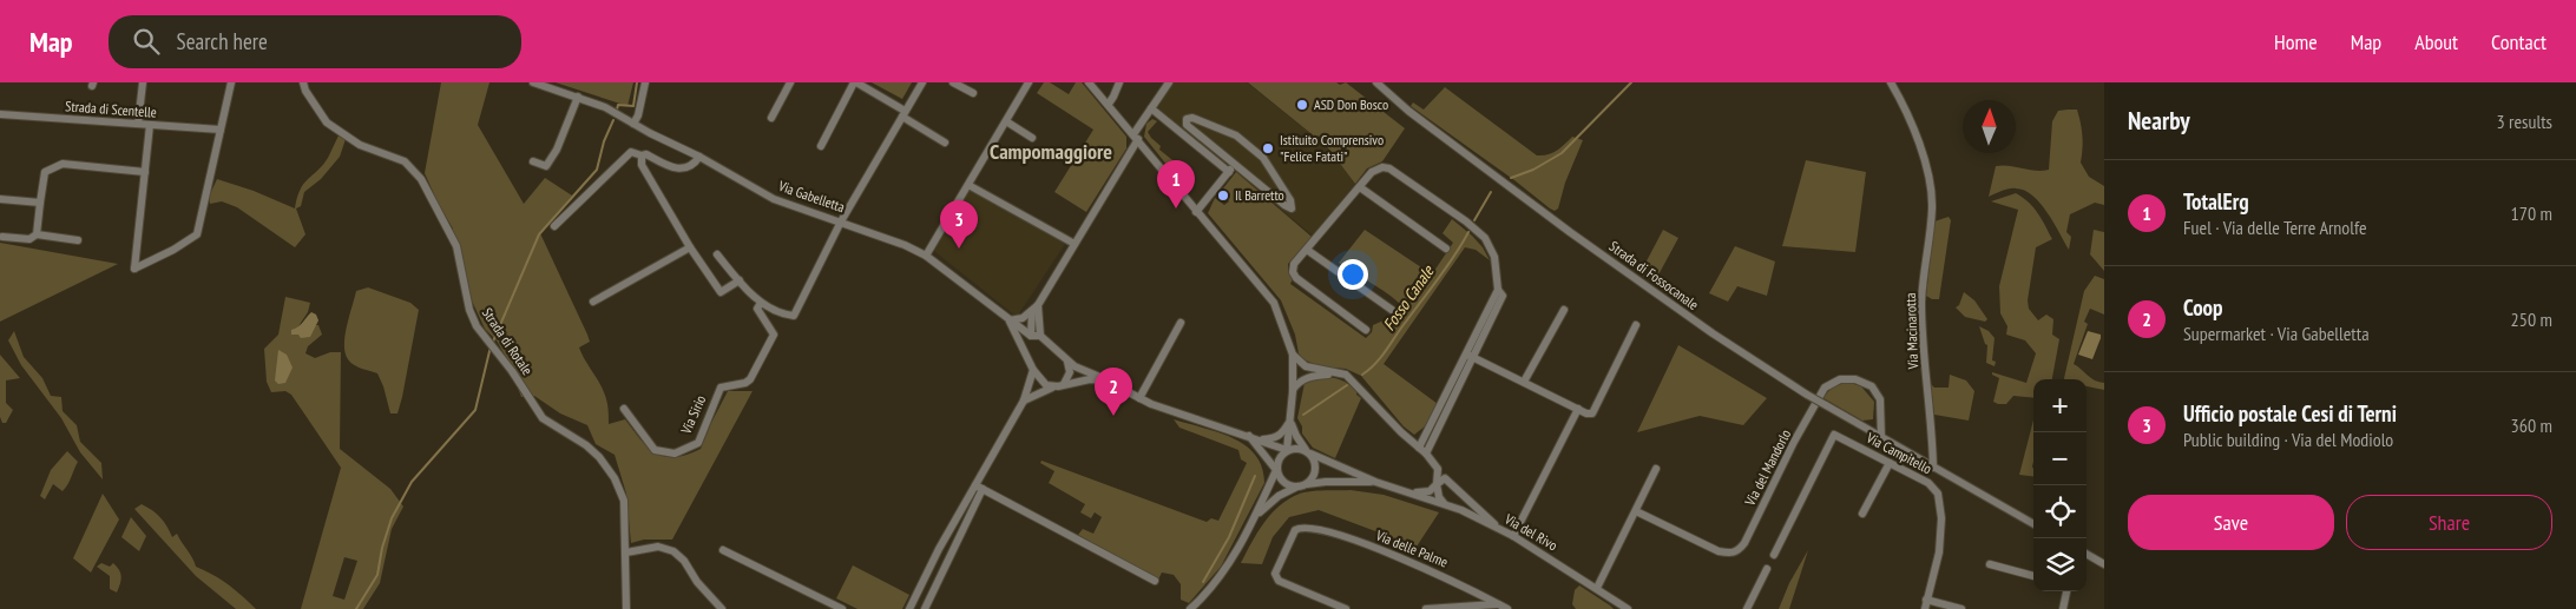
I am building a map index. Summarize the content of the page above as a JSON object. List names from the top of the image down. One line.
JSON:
{"streets":{"street":["Strada di Scentelle","Via Gabelletta","Strada di Fossocanale","Via Macinarotta","Strada di Rotale","Via Sirio","Via Campitello","Via del Mandorlo","Via del Rivo","Via delle Palme"]},"crossings":[["Via Gabelletta","Via Sirio"],["Strada di Fossocanale","Via Macinarotta"],["Strada di Fossocanale","Via del Mandorlo"]],"districts":["Campomaggiore"],"water":["Fosso Canale"],"places":["ASD Don Bosco","Istituito Comprensivo \"Felice Fatati\"","Il Barretto"],"north":"top","page":{"header":"Map","search":"Search here","nav":["Home","Map","About","Contact"],"heading":["Nearby","3 results"],"list":[{"mark":"1","name":"TotalErg","note":"Fuel · Via delle Terre Arnolfe","value":"170 m"},{"mark":"2","name":"Coop","note":"Supermarket · Via Gabelletta","value":"250 m"},{"mark":"3","name":"Ufficio postale Cesi di Terni","note":"Public building · Via del Modiolo","value":"360 m"}],"pins":["1","3","2"],"map_buttons":["+","−"],"buttons":["Save","Share"]}}
